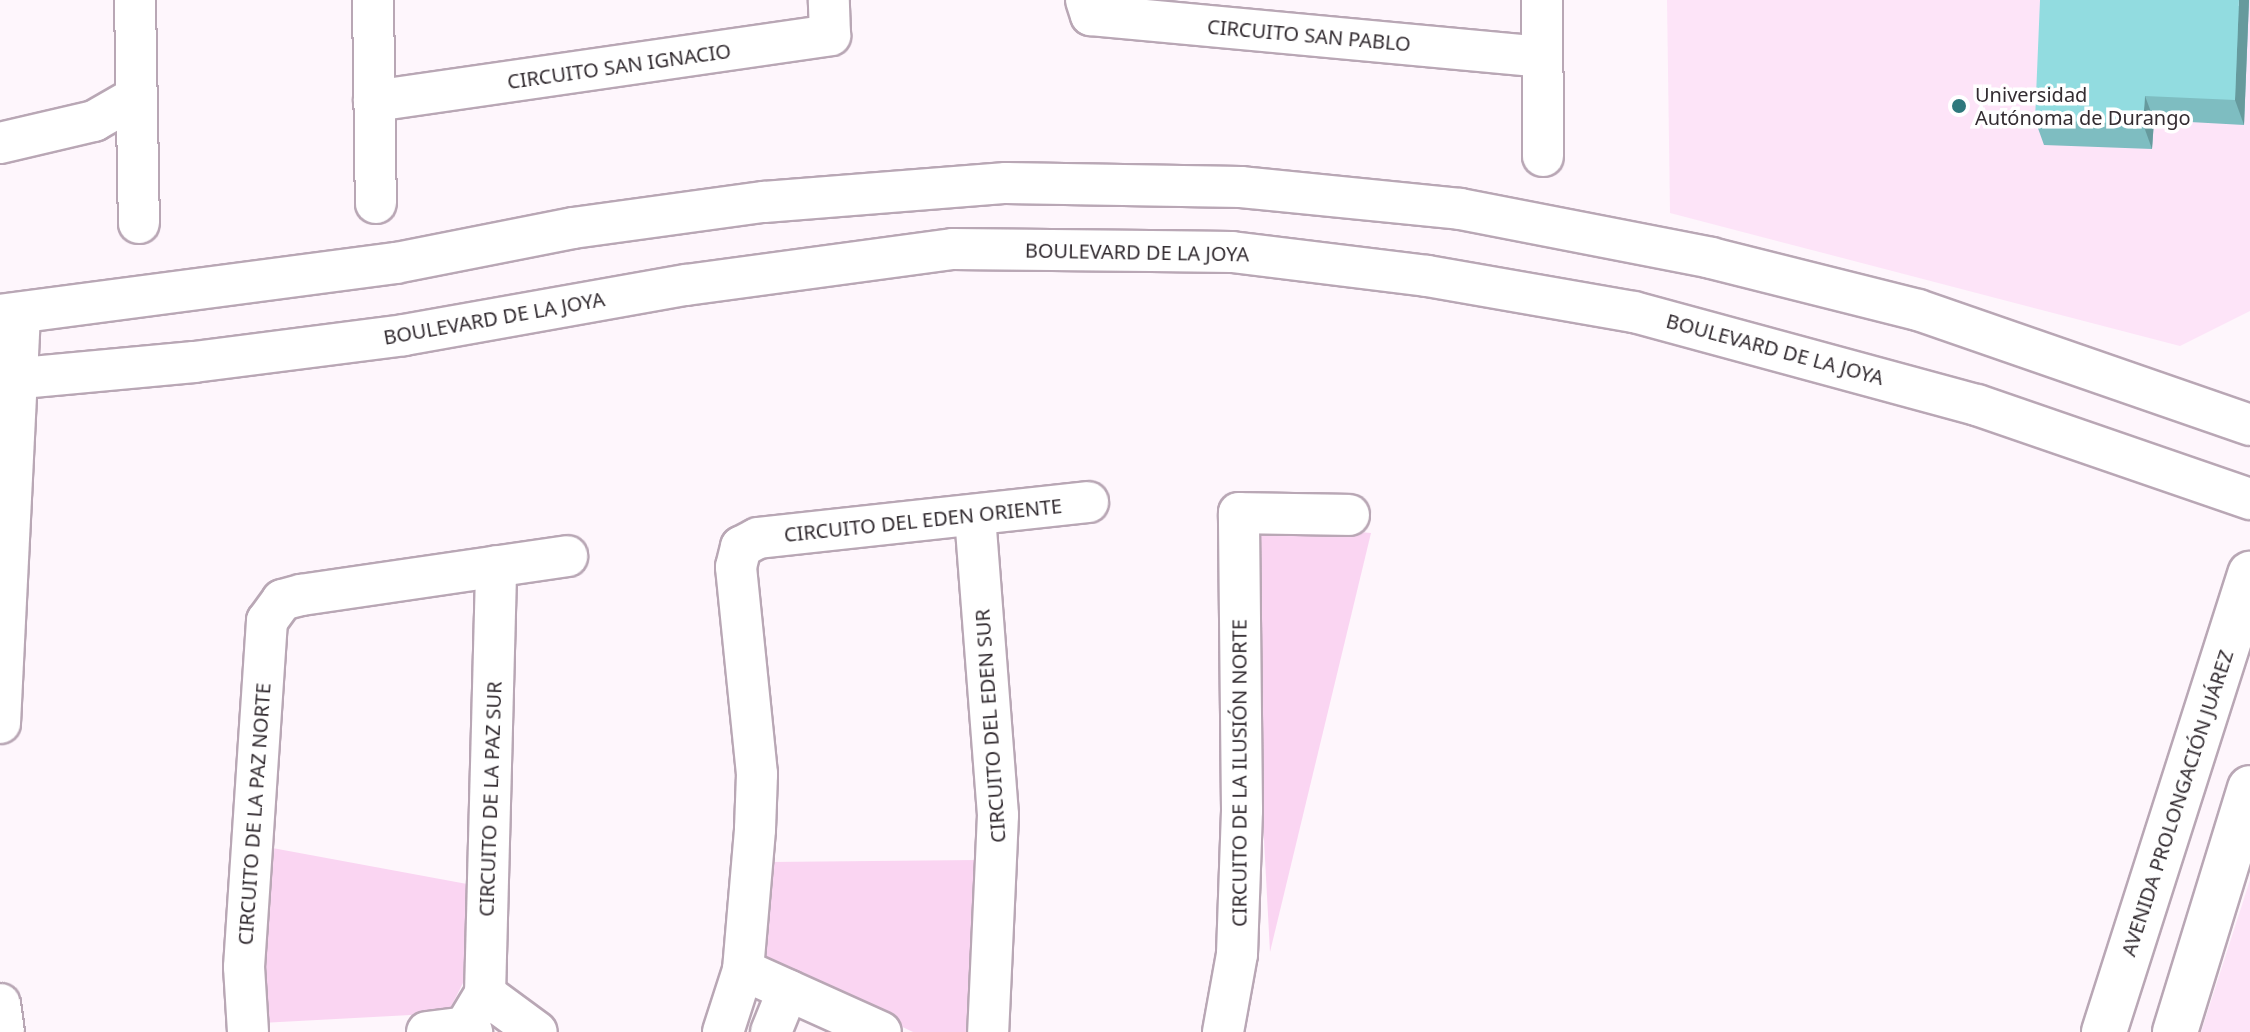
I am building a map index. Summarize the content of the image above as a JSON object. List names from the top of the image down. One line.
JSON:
{"streets":{"main road":["AVENIDA PROLONGACIÓN JUÁREZ"],"street":["CIRCUITO SAN PABLO","CIRCUITO SAN IGNACIO","BOULEVARD DE LA JOYA","CIRCUITO DEL EDEN ORIENTE","CIRCUITO DEL EDEN SUR","CIRCUITO DE LA ILUSIÓN NORTE","CIRCUITO DE LA PAZ SUR","CIRCUITO DE LA PAZ NORTE"]},"crossings":[["CIRCUITO DEL EDEN ORIENTE","CIRCUITO DEL EDEN SUR"],["CIRCUITO DE LA PAZ SUR","CIRCUITO DE LA PAZ NORTE"]],"places":["Universidad Autónoma de Durango"]}
